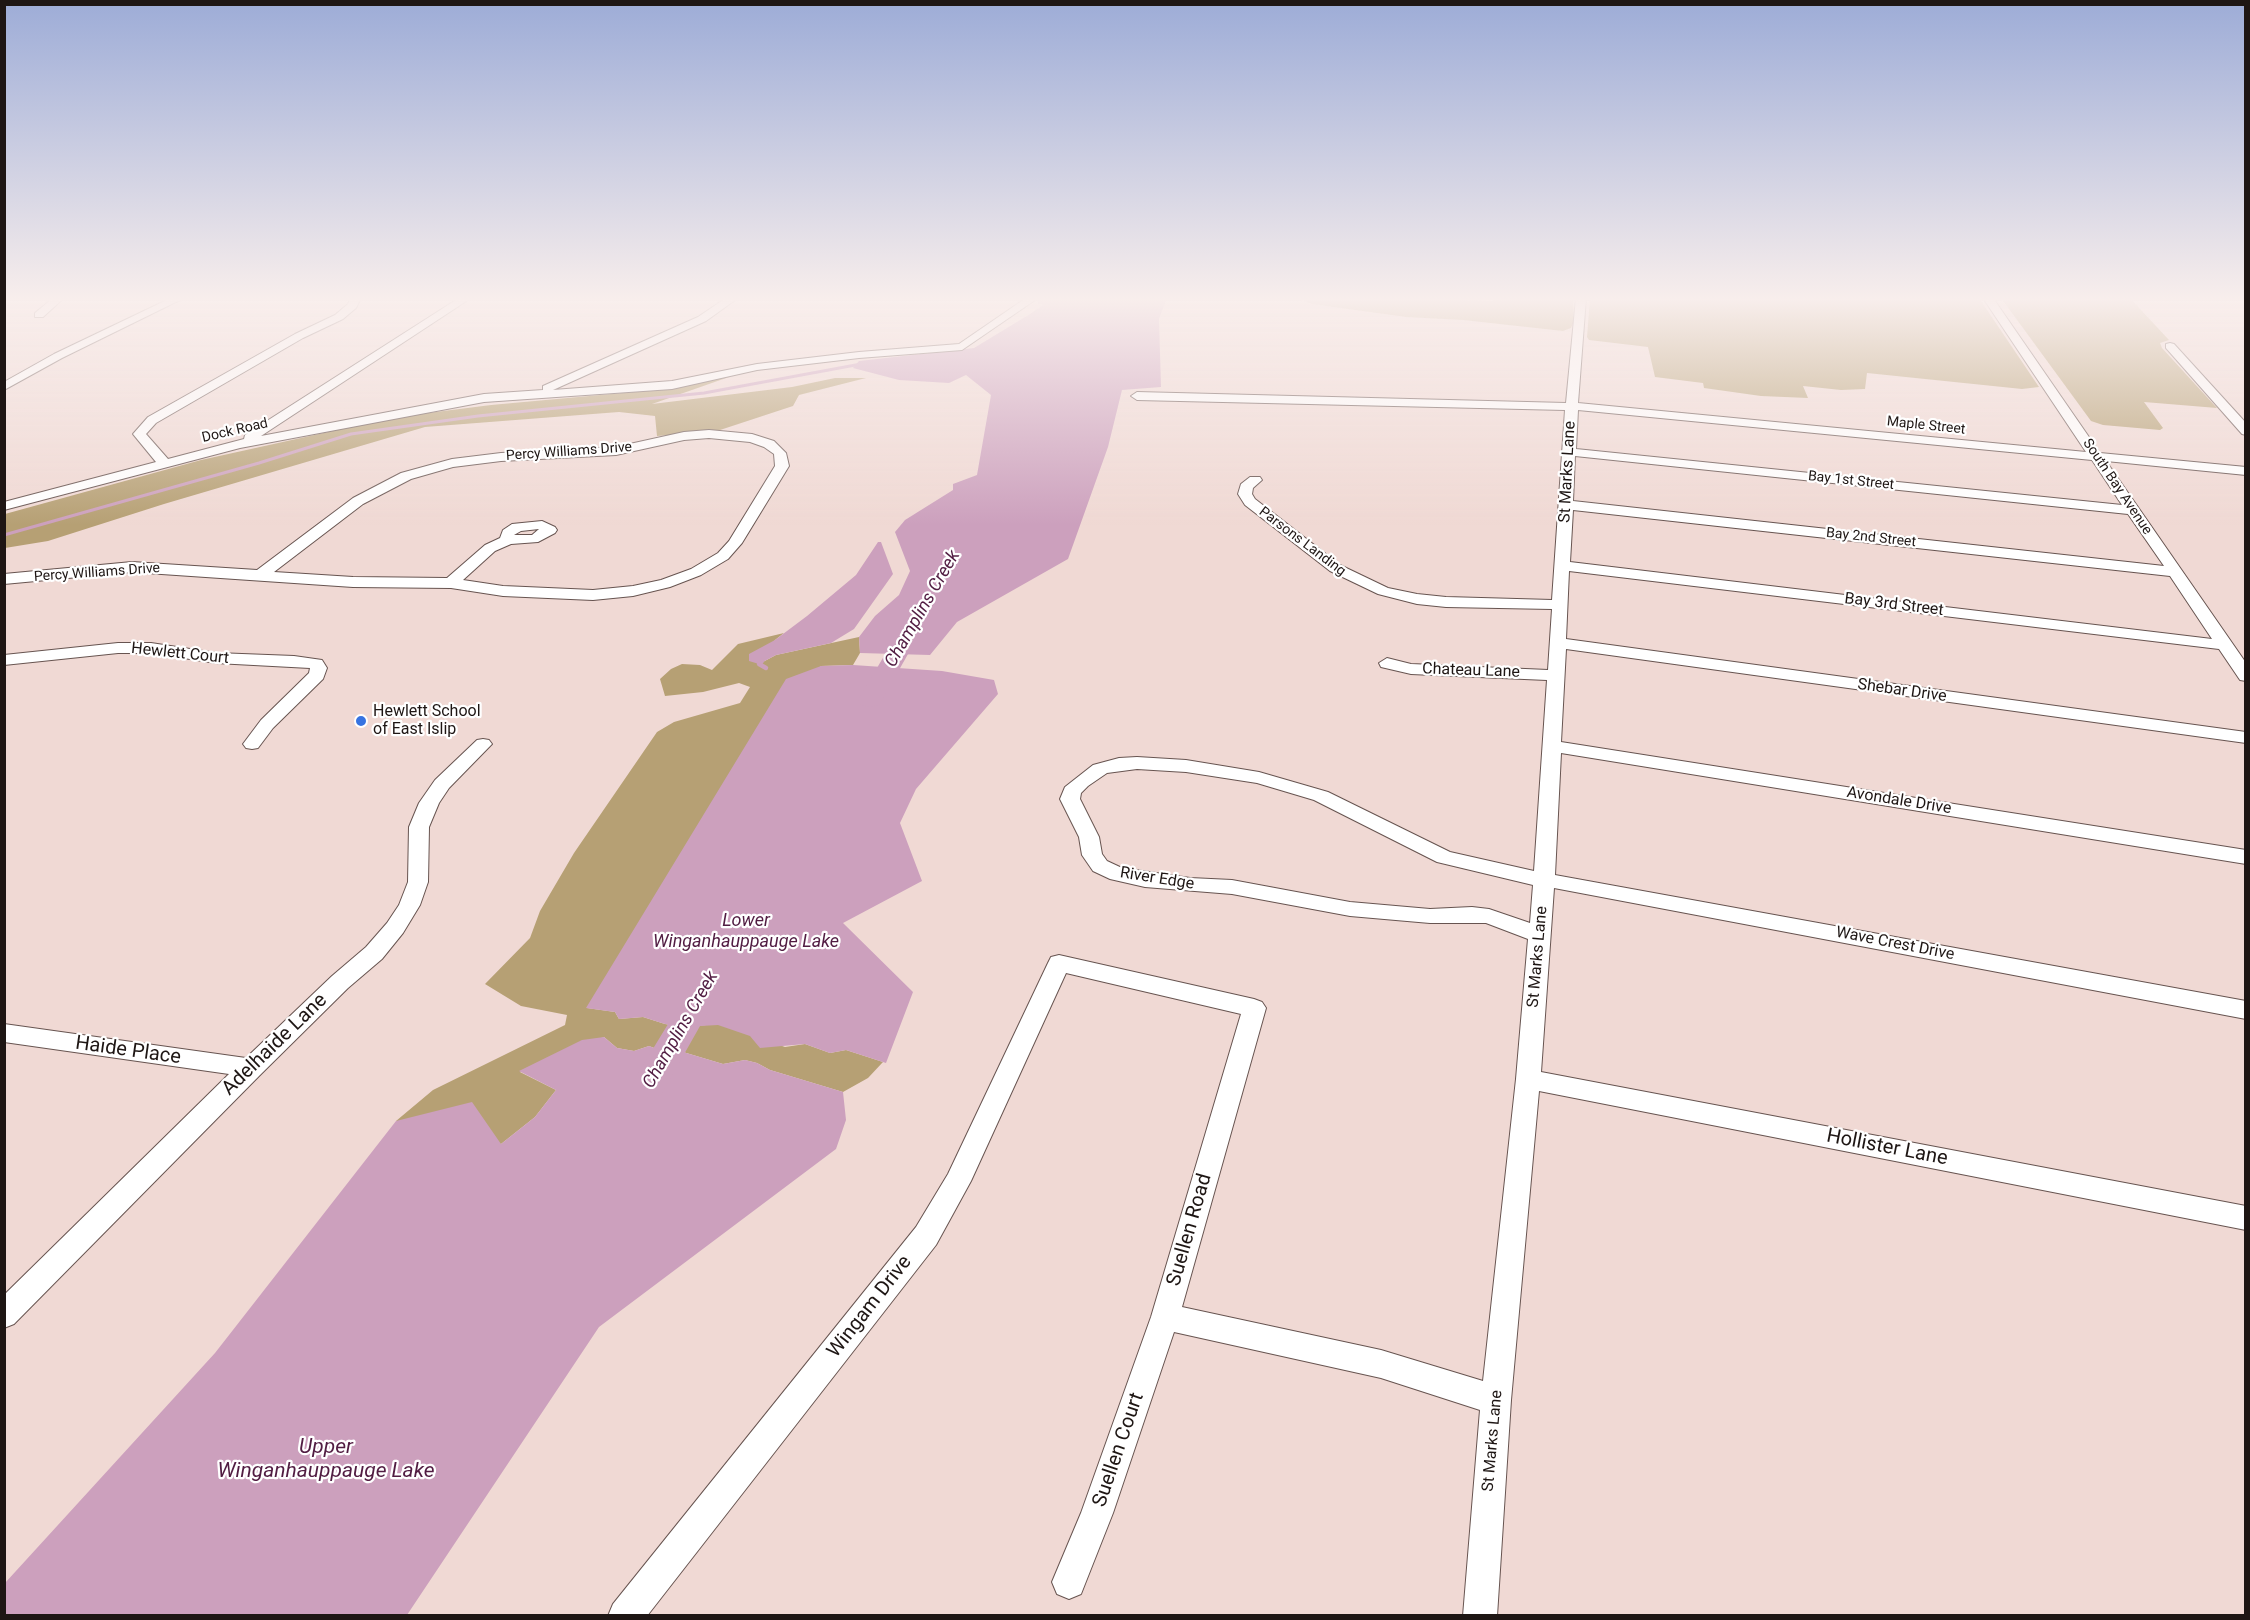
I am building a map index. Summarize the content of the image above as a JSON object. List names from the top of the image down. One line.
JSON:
{"streets":{"street":["Maple Street","Dock Road","Percy Williams Drive","St Marks Lane","Bay 1st Street","South Bay Avenue","Bay 2nd Street","Parsons Landing","Bay 3rd Street","Hewlett Court","Chateau Lane","Shebar Drive","Avondale Drive","River Edge","Wave Crest Drive","Adelhaide Lane","Haide Place","Hollister Lane","Suellen Road","Wingam Drive","Suellen Court"]},"crossings":[["Maple Street","St Marks Lane"],["Maple Street","South Bay Avenue"],["St Marks Lane","Bay 1st Street"],["St Marks Lane","Bay 2nd Street"],["St Marks Lane","Parsons Landing"],["St Marks Lane","Bay 3rd Street"],["St Marks Lane","Chateau Lane"],["St Marks Lane","Shebar Drive"],["St Marks Lane","Avondale Drive"],["St Marks Lane","River Edge"],["St Marks Lane","Wave Crest Drive"],["St Marks Lane","Hollister Lane"],["Bay 1st Street","South Bay Avenue"],["South Bay Avenue","Bay 2nd Street"],["South Bay Avenue","Bay 3rd Street"],["River Edge","Wave Crest Drive"],["Adelhaide Lane","Haide Place"],["Suellen Road","Wingam Drive"],["Suellen Road","Suellen Court"]],"water":["Champlins Creek","Lower Winganhauppauge Lake","Upper Winganhauppauge Lake"],"places":["Hewlett School of East Islip"]}
